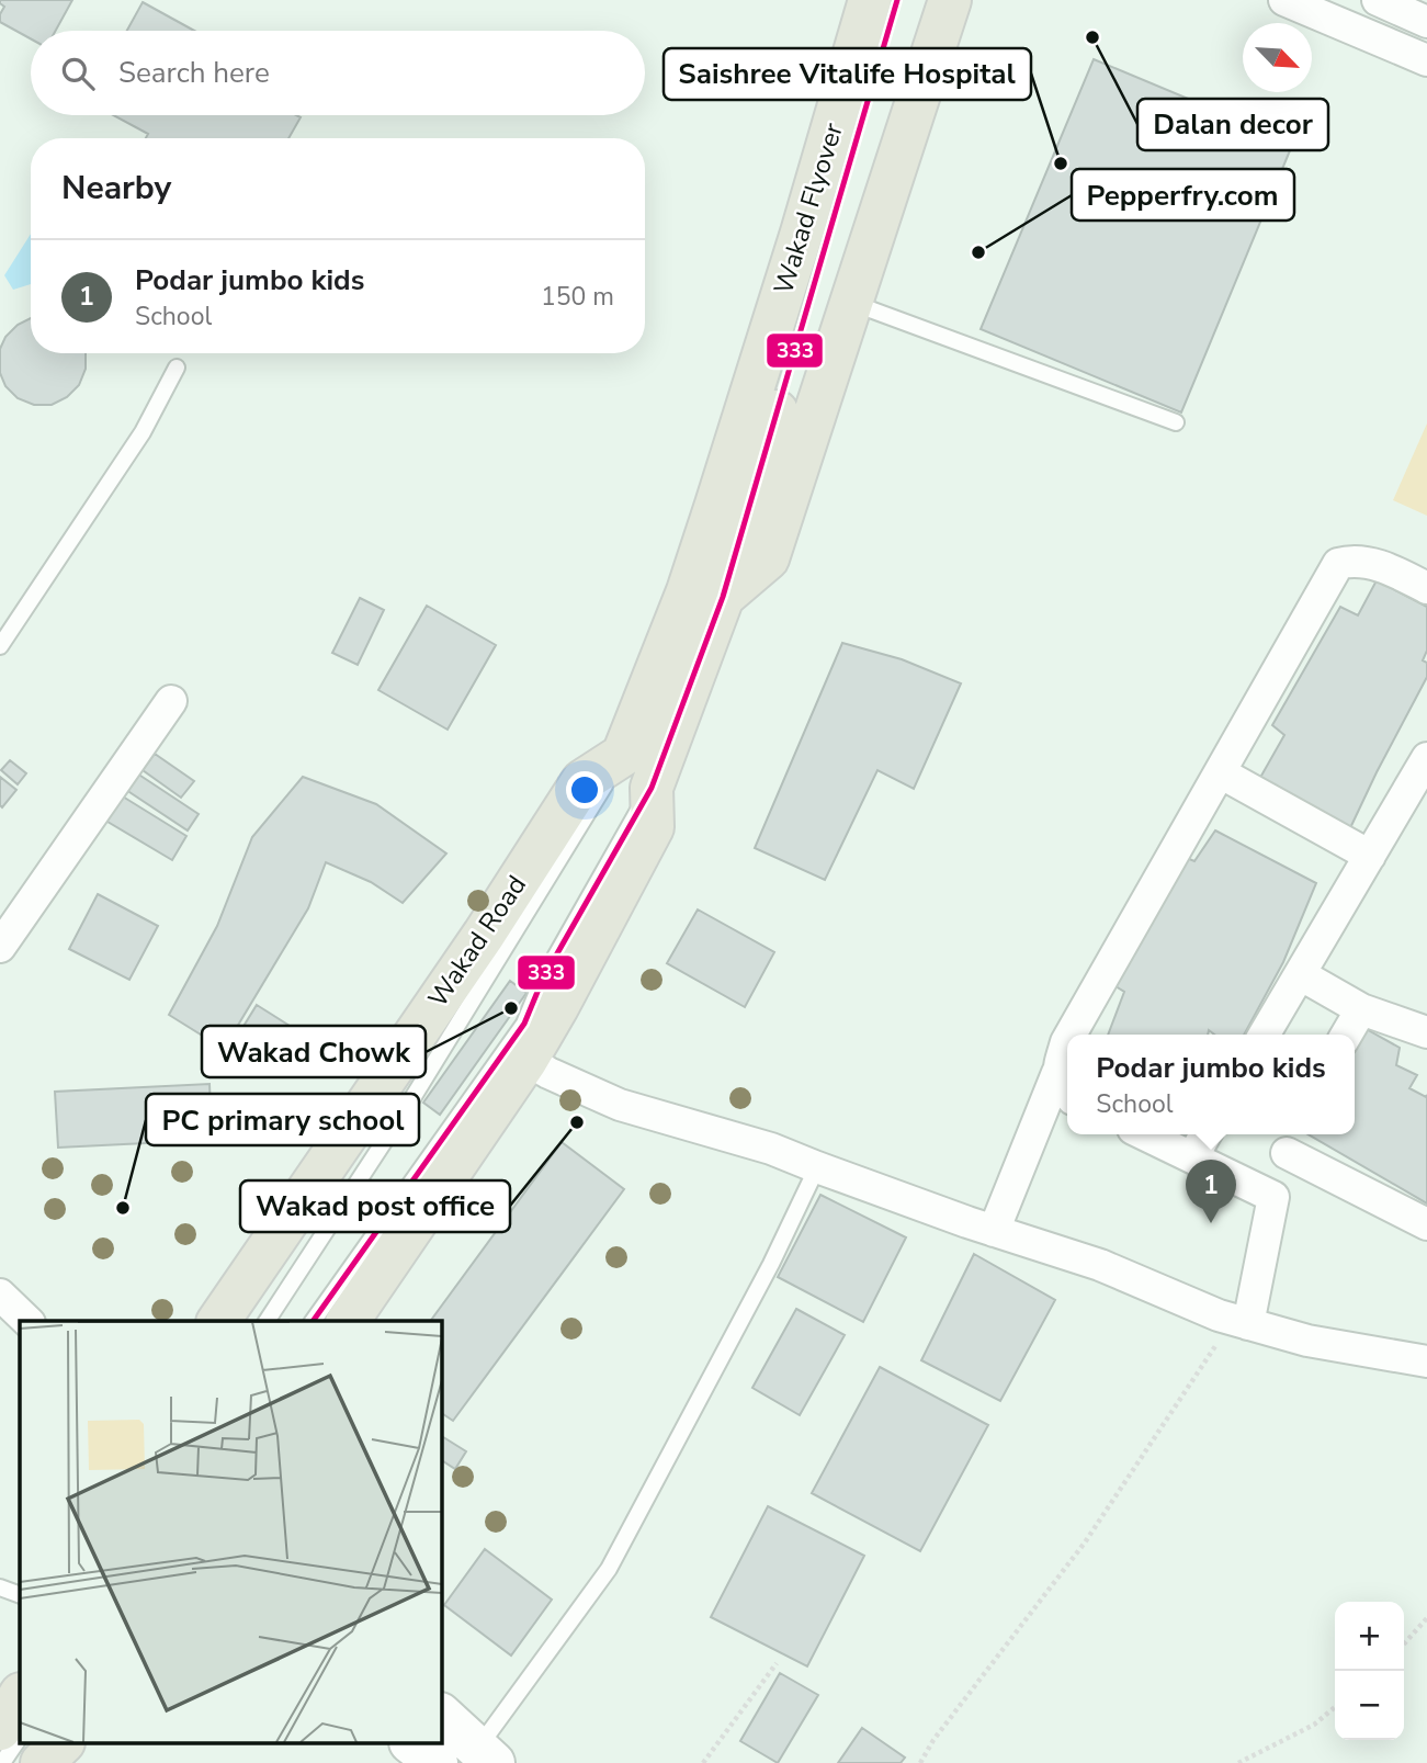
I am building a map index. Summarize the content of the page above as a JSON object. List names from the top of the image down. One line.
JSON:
{"streets":{"main road":["Wakad Flyover","Wakad Road"]},"places":["Dalan decor","Saishree Vitalife Hospital","Pepperfry.com","Wakad Chowk","Wakad post office","PC primary school"],"lines":["transit line 333"],"north":"bottom right","page":{"search":"Search here","heading":"Nearby","list":[{"mark":"1","name":"Podar jumbo kids","note":"School","value":"150 m"}],"popup":["Podar jumbo kids","School"],"pins":"1","map_buttons":["+","−"]}}
